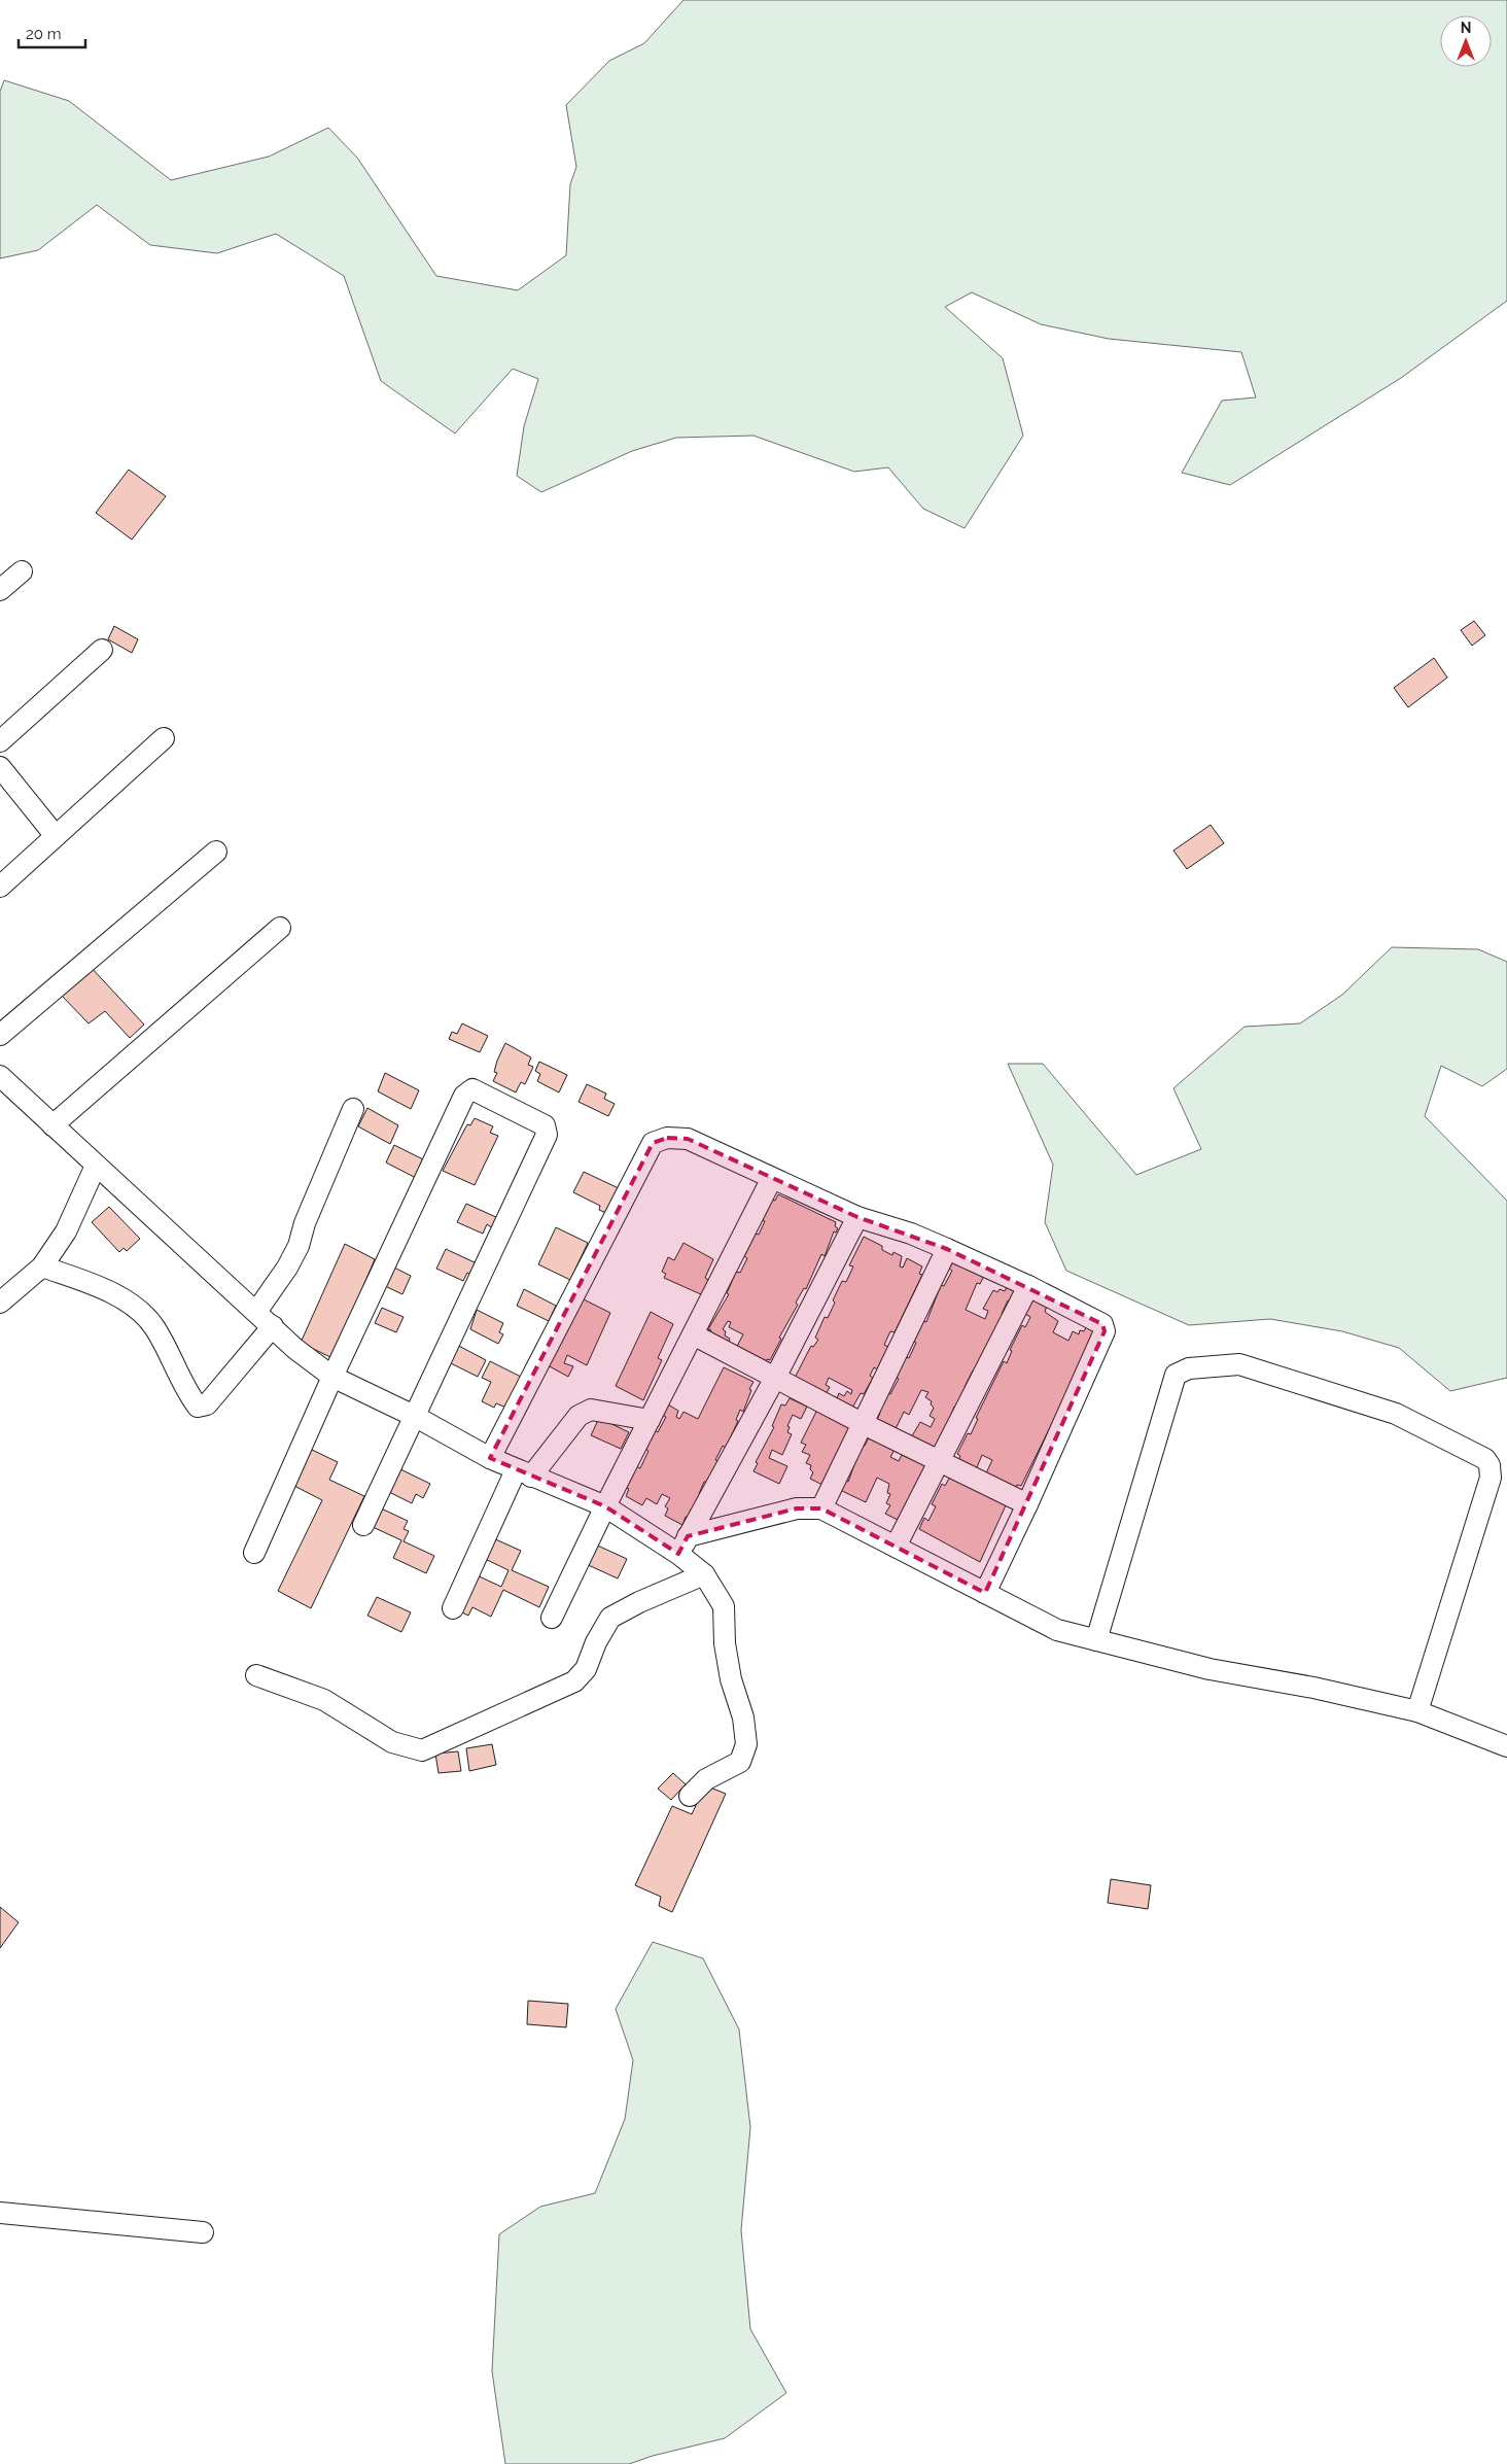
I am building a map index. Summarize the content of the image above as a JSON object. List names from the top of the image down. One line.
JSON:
{"scale_bar":"20 m","north":"top"}
